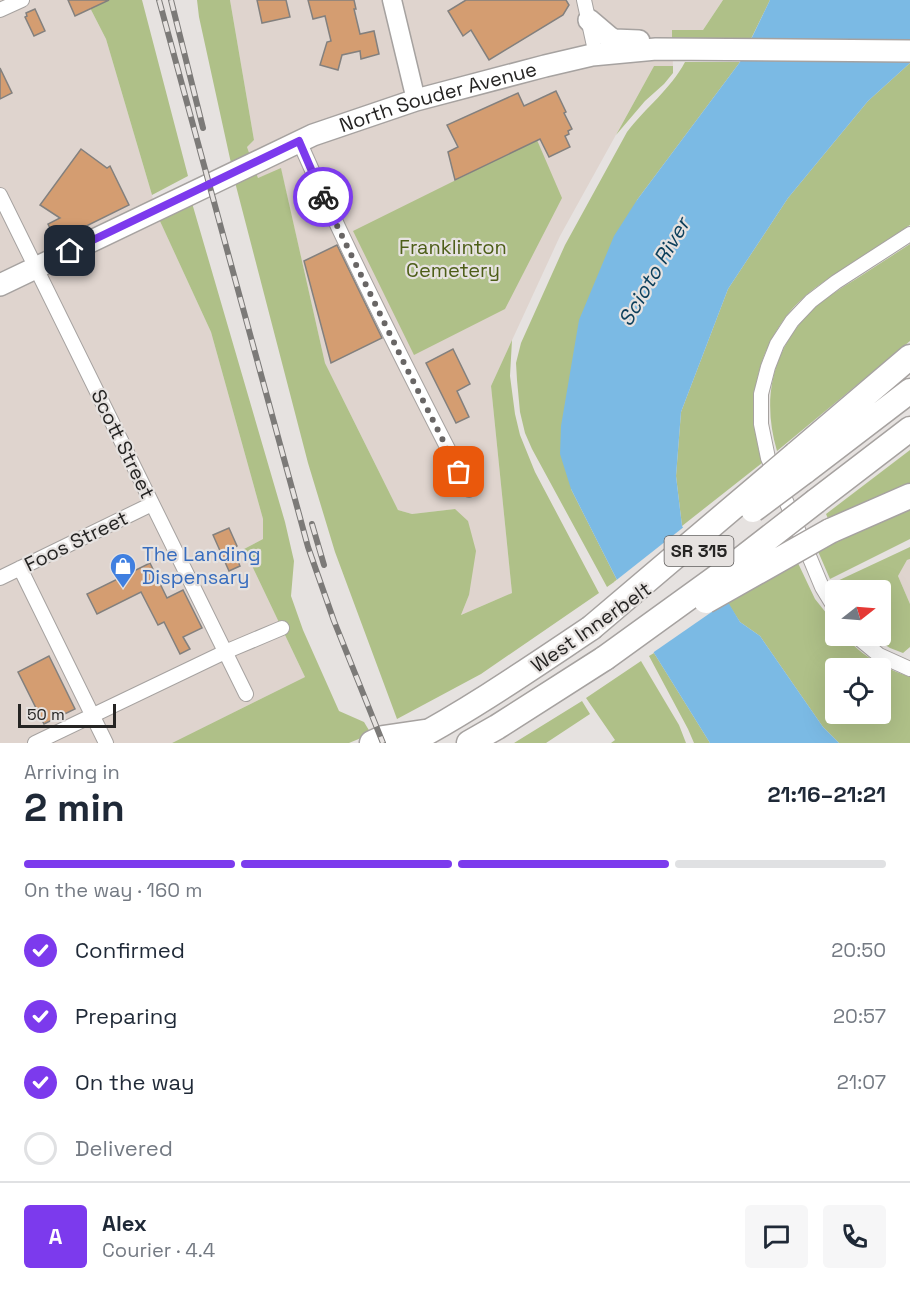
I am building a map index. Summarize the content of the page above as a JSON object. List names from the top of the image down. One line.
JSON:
{"streets":{"highway":["SR 315","West Innerbelt"],"main road":["North Souder Avenue"],"street":["Scott Street","Foos Street"]},"crossings":[["North Souder Avenue","Scott Street"],["Scott Street","Foos Street"]],"water":["Scioto River"],"parks":["Franklinton Cemetery"],"places":{"shop":["The Landing Dispensary"]},"scale_bar":"50 m","north":"right","page":{"scale":"50 m","heading":["2 min","Arriving in","21:16–21:21"],"panel":["Alex","Courier · 4.4"],"bar":"On the way · 160 m","list":[["Confirmed","20:50"],["Preparing","20:57"],["On the way","21:07"],"Delivered"],"round":"A"}}
